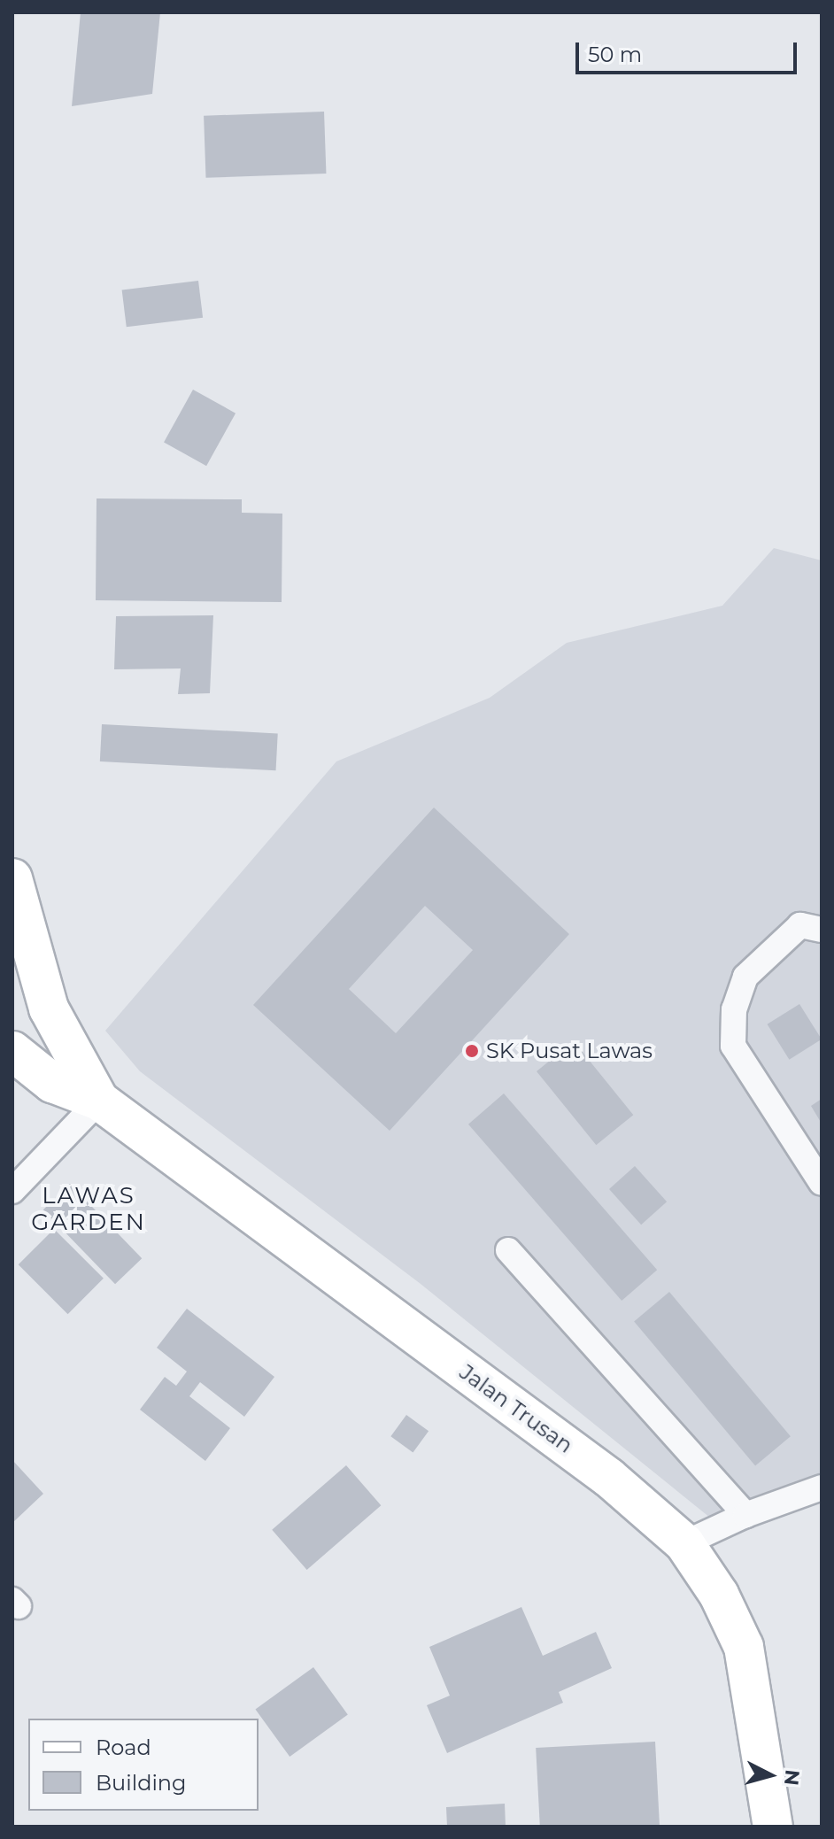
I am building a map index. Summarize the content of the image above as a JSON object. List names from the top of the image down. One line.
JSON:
{"streets":{"main road":["Jalan Trusan"]},"districts":["LAWAS GARDEN"],"places":["SK Pusat Lawas"],"legend":["Road","Building"],"scale_bar":"50 m","north":"right"}
